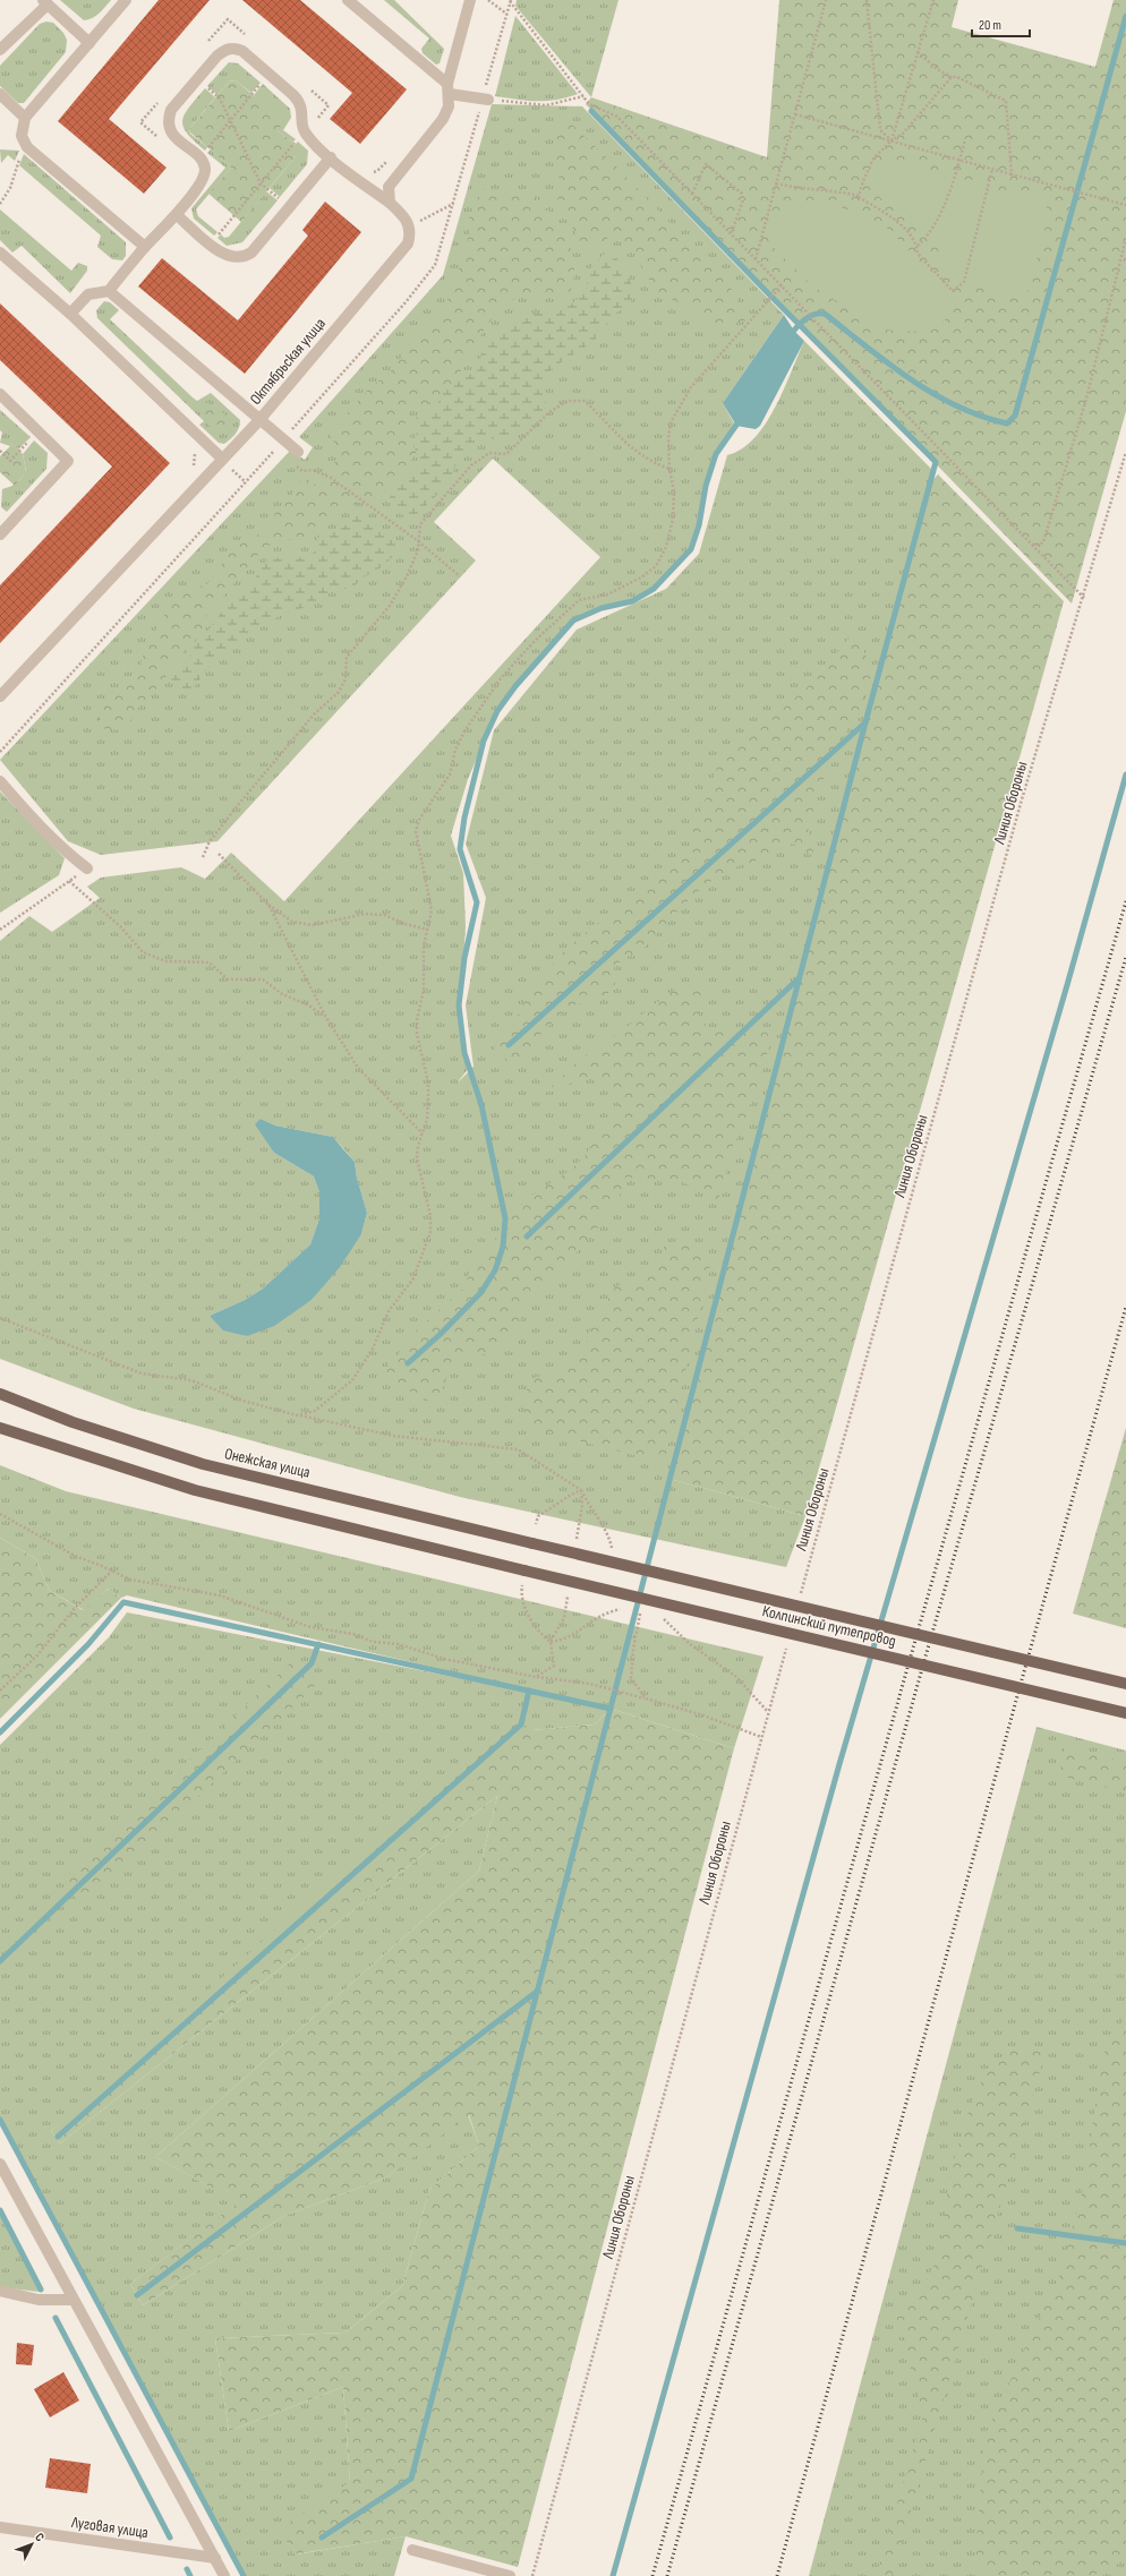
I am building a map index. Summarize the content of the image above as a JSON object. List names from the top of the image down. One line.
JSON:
{"streets":{"main road":["Онежская улица","Колпинский путепровод"],"street":["Октябрьская улица","Луговая улица"],"path":["Линия Обороны"]},"crossings":[["Онежская улица","Колпинский путепровод"]],"scale_bar":"20 m","north":"top right"}
